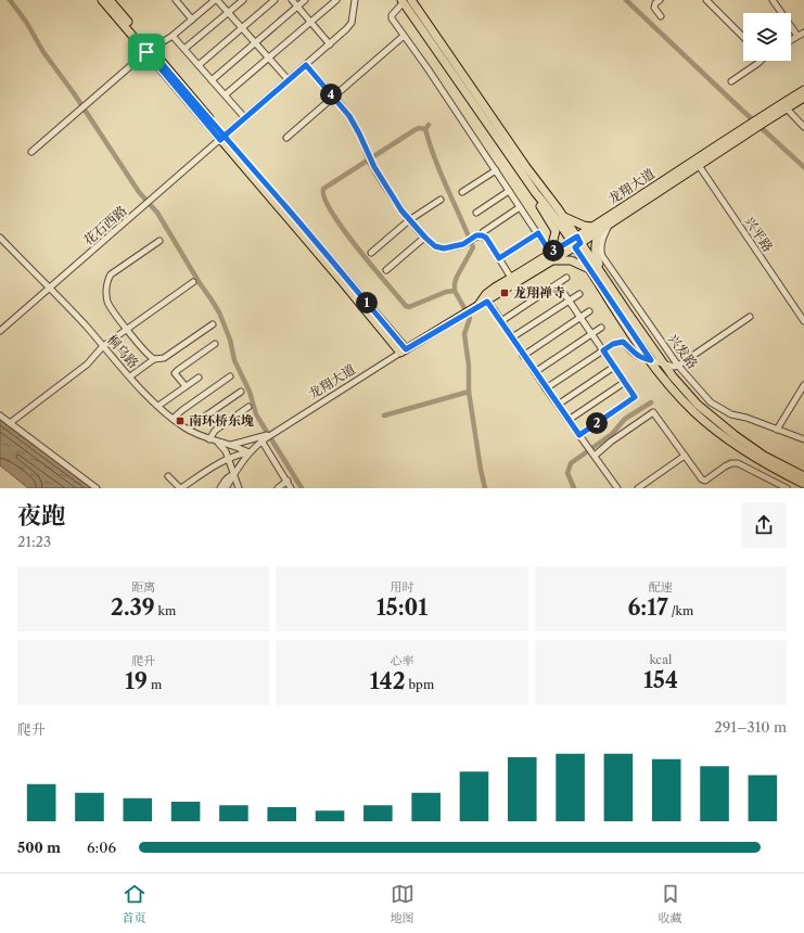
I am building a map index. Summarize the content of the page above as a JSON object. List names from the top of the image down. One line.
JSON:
{"streets":{"main road":["龙翔大道"],"street":["花石西路","兴平路","桐乌路","兴发路"]},"crossings":[["龙翔大道","兴平路"],["龙翔大道","桐乌路"],["龙翔大道","兴发路"],["花石西路","桐乌路"]],"places":{"transit":["龙翔禅寺","南环桥东堍"]},"page":{"pins":["4","3","1","2"],"heading":["夜跑","21:23"],"stats":[["距离","2.39 km"],["用时","15:01"],["配速","6:17 /km"],["爬升","19 m"],["心率","142 bpm"],["kcal","154"]],"chart":["爬升","291–310 m"],"list":[{"name":"500 m","note":"6:06"}],"tabs":["首页","地图","收藏"]}}
